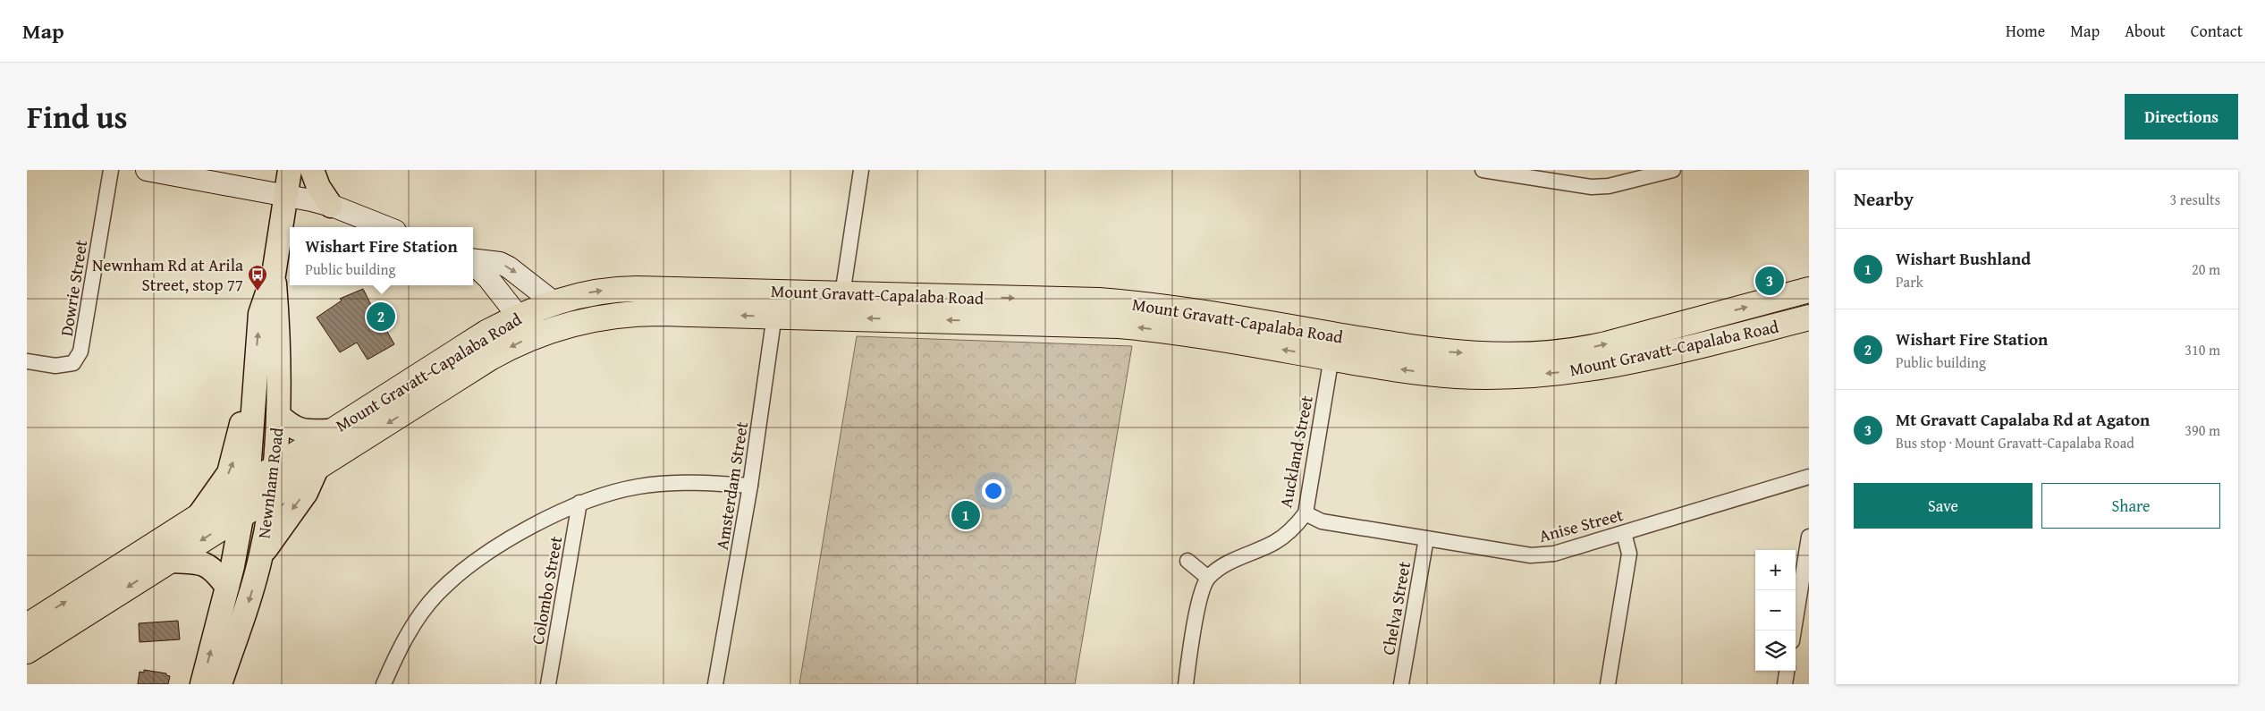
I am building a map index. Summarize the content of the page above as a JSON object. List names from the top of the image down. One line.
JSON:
{"streets":{"highway":["Mount Gravatt-Capalaba Road"],"main road":["Newnham Road"],"street":["Dowrie Street","Auckland Street","Amsterdam Street","Anise Street","Colombo Street","Chelva Street"]},"crossings":[["Mount Gravatt-Capalaba Road","Auckland Street"],["Mount Gravatt-Capalaba Road","Newnham Road"],["Mount Gravatt-Capalaba Road","Amsterdam Street"],["Auckland Street","Anise Street"],["Anise Street","Chelva Street"]],"places":{"bus stop":["Newnham Rd at Arila Street, stop 77"]},"page":{"header":"Map","nav":["Home","Map","About","Contact"],"title":"Find us","buttons":["Directions",["Save","Share"]],"heading":["Nearby","3 results"],"popup":["Wishart Fire Station","Public building"],"list":[{"mark":"1","name":"Wishart Bushland","note":"Park","value":"20 m"},{"mark":"2","name":"Wishart Fire Station","note":"Public building","value":"310 m"},{"mark":"3","name":"Mt Gravatt Capalaba Rd at Agaton","note":"Bus stop · Mount Gravatt-Capalaba Road","value":"390 m"}],"pins":["3","2","1"],"map_buttons":["+","−"]}}
